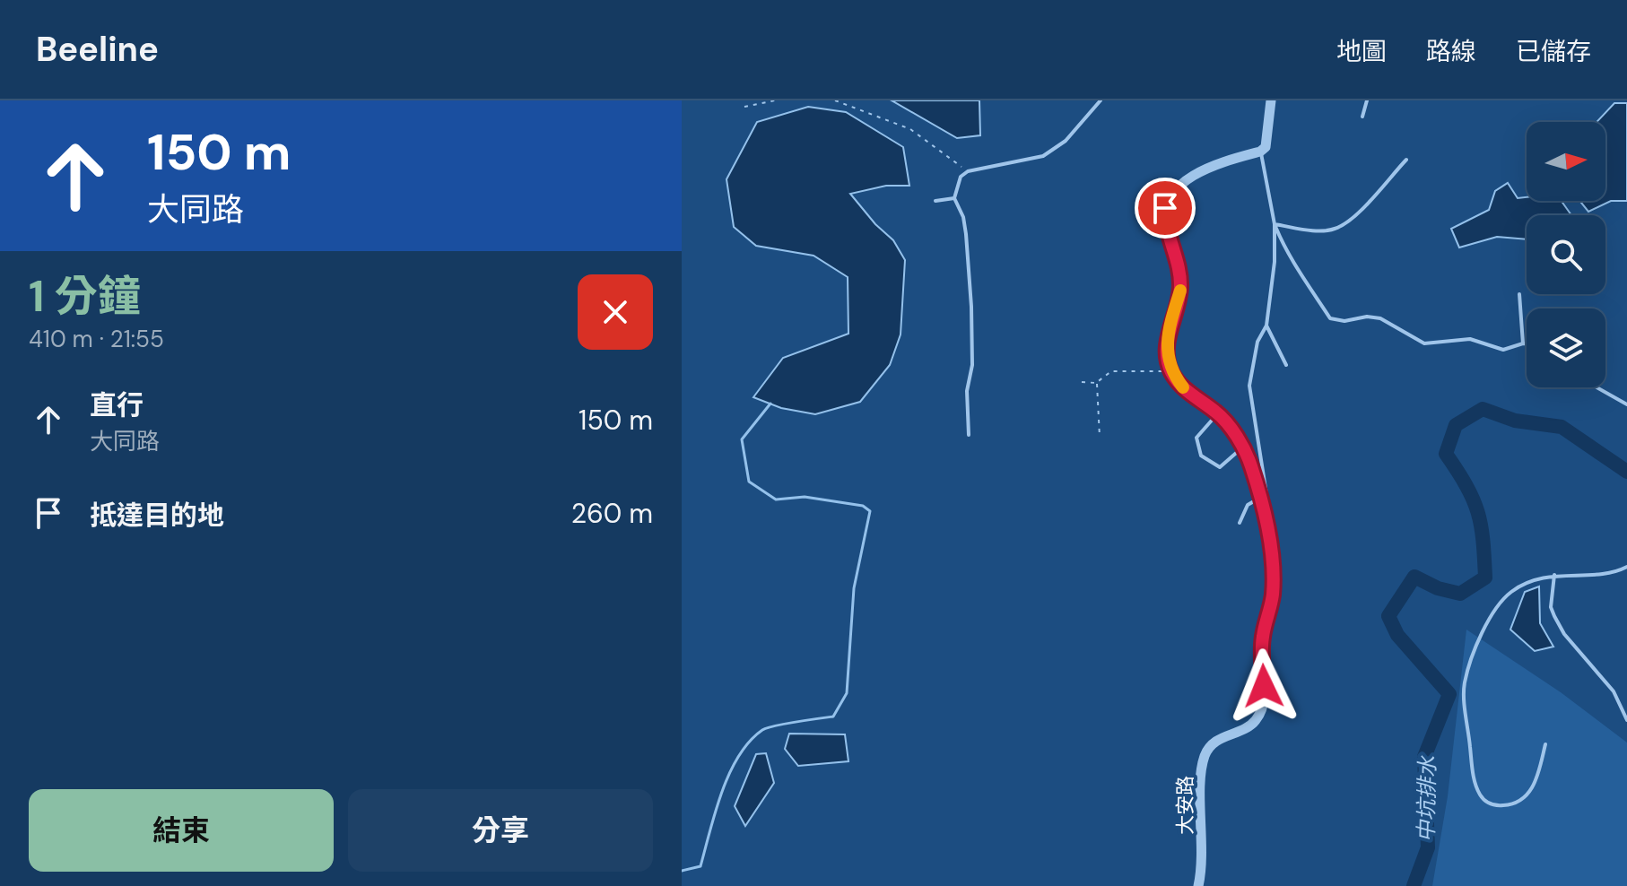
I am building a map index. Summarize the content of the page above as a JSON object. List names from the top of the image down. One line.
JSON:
{"streets":{"street":["大安路"]},"water":["中坑排水"],"north":"right","page":{"header":"Beeline","nav":["地圖","路線","已儲存"],"turn":["150 m","大同路"],"heading":["1 分鐘","410 m · 21:55"],"list":[{"name":"直行","note":"大同路","value":"150 m"},{"name":"抵達目的地","value":"260 m"}],"buttons":["結束","分享"]}}
